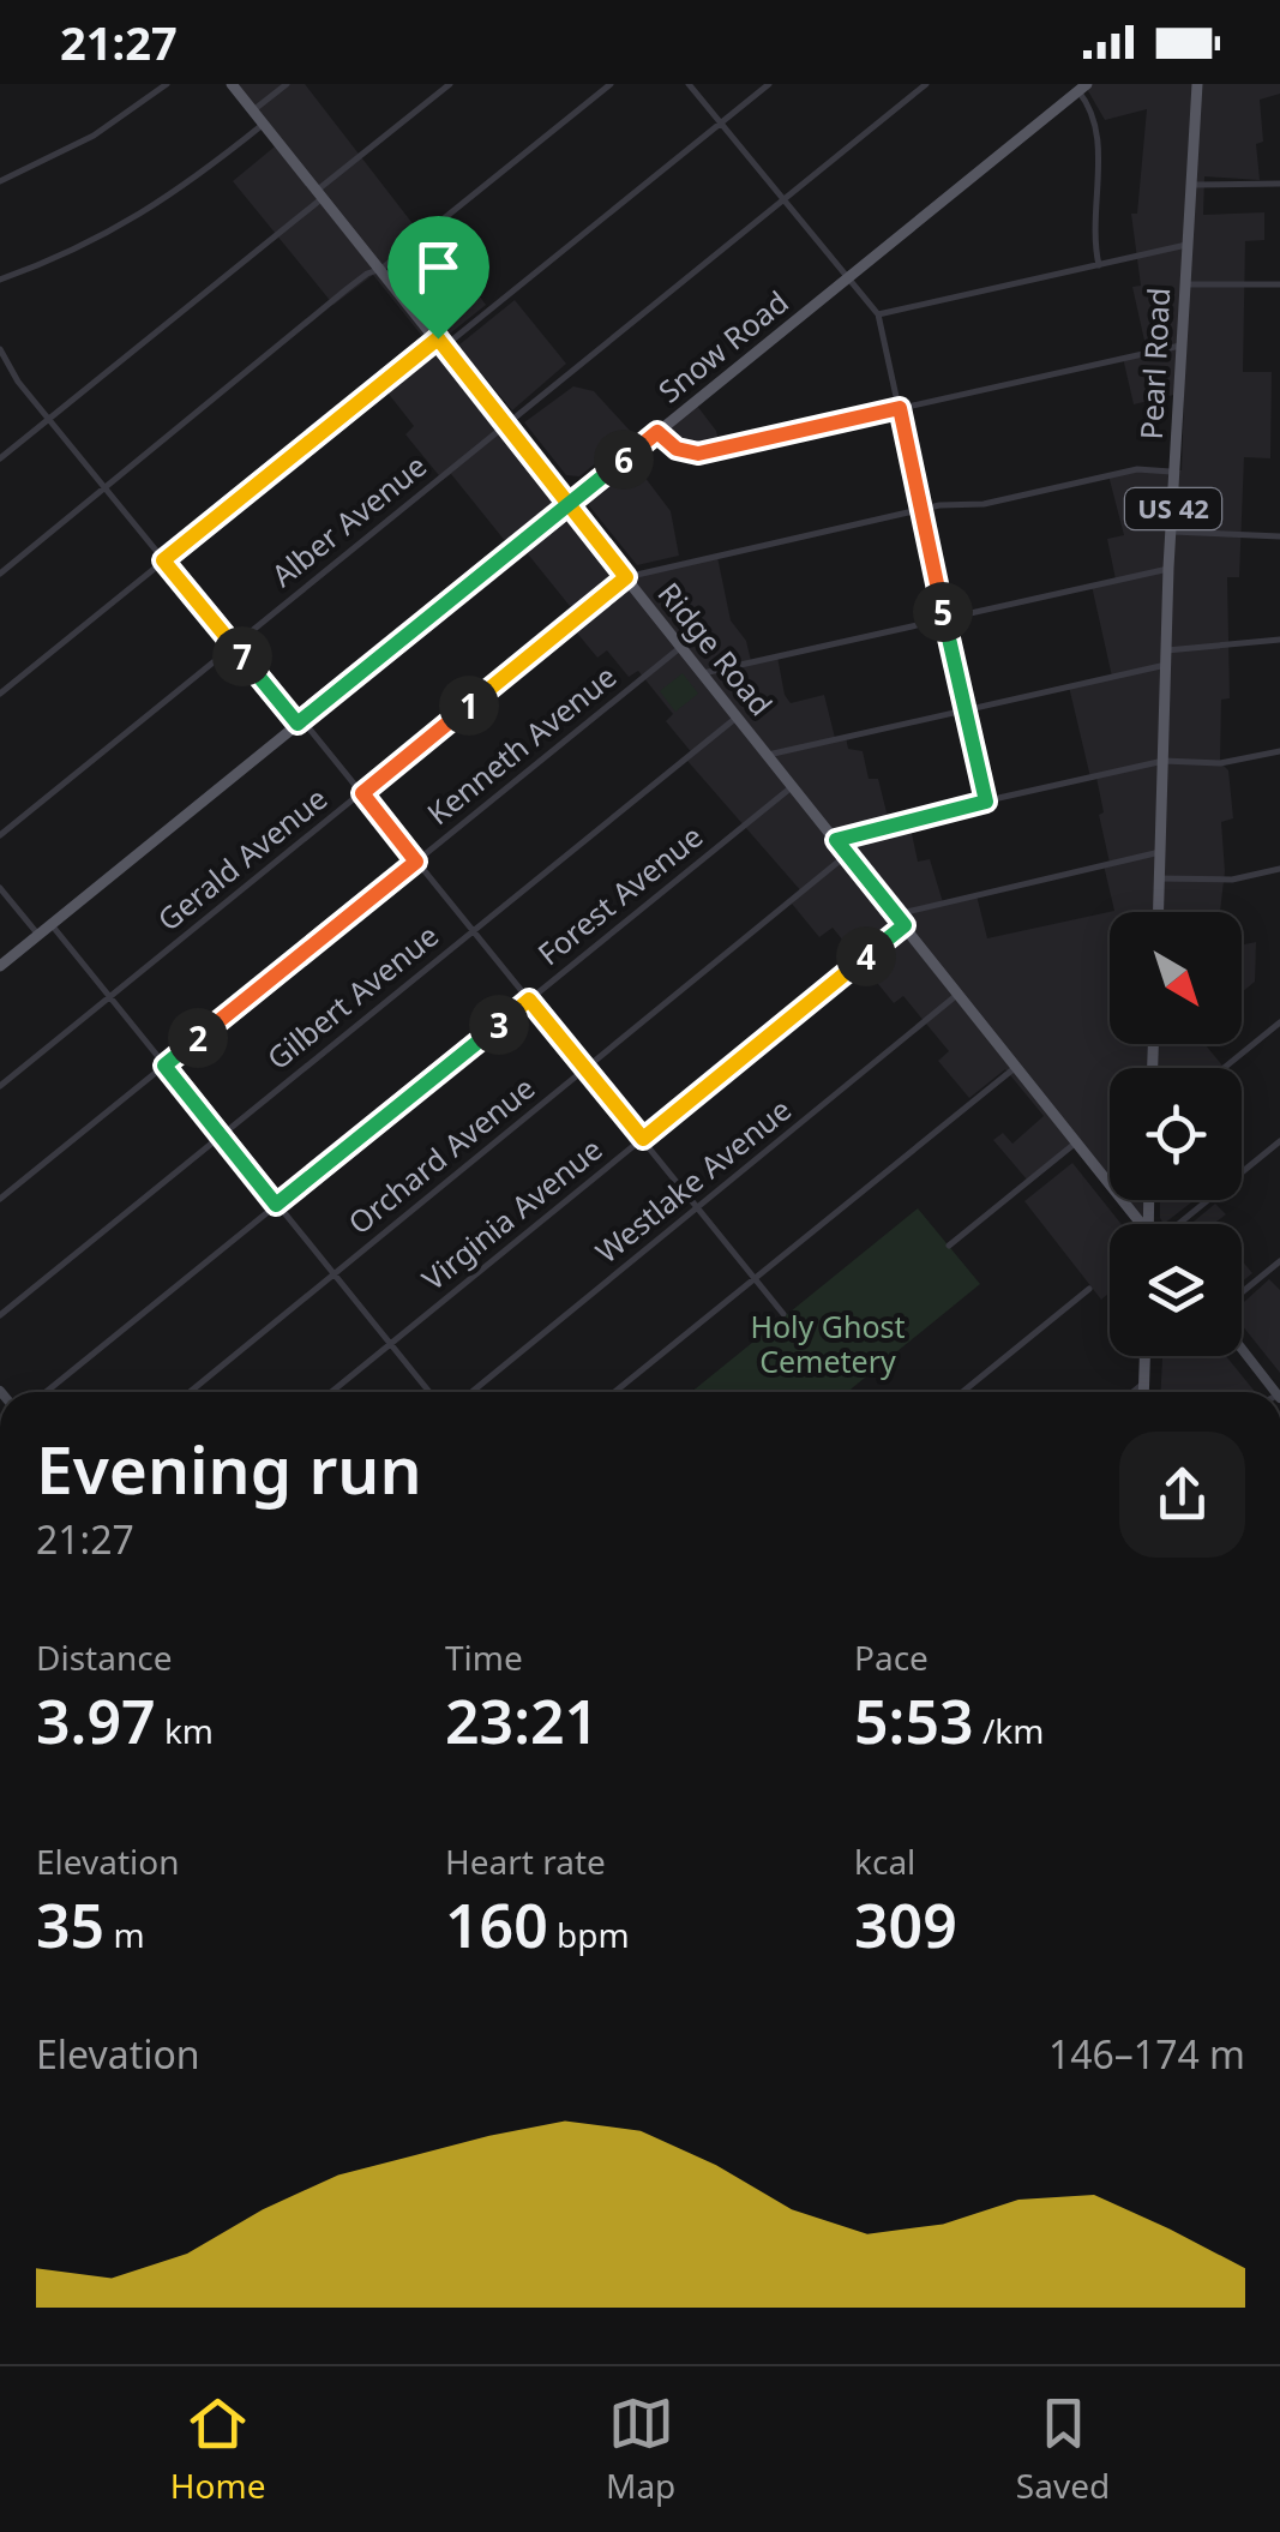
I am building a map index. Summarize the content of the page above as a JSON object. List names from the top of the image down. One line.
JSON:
{"streets":{"main road":["Snow Road","Pearl Road","US 42","Ridge Road"],"street":["Alber Avenue","Kenneth Avenue","Gerald Avenue","Forest Avenue","Gilbert Avenue","Orchard Avenue","Westlake Avenue","Virginia Avenue"]},"crossings":[["Snow Road","Ridge Road"],["Pearl Road","Virginia Avenue"],["Alber Avenue","Ridge Road"],["Ridge Road","Kenneth Avenue"],["Ridge Road","Gerald Avenue"],["Ridge Road","Forest Avenue"],["Ridge Road","Gilbert Avenue"],["Ridge Road","Orchard Avenue"],["Ridge Road","Westlake Avenue"],["Ridge Road","Virginia Avenue"]],"parks":["Holy Ghost Cemetery"],"north":"bottom right","page":{"status":"21:27","pins":["6","5","7","1","4","3","2"],"heading":["Evening run","21:27"],"stats":[["Distance","3.97 km"],["Time","23:21"],["Pace","5:53 /km"],["Elevation","35 m"],["Heart rate","160 bpm"],["kcal","309"]],"chart":["Elevation","146–174 m"],"tabs":["Home","Map","Saved"]}}
